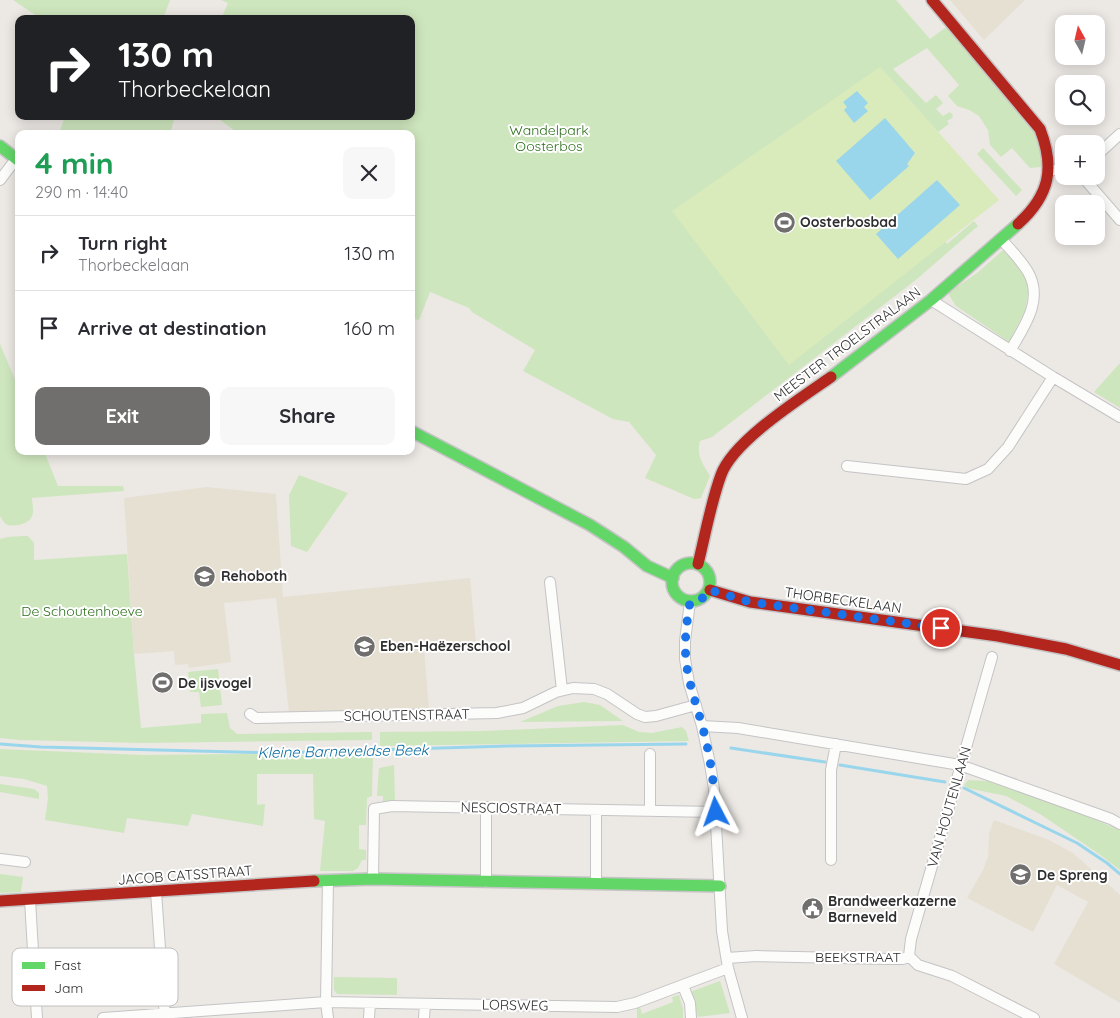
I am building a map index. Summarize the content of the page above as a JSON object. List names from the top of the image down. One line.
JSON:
{"streets":{"street":["MEESTER TROELSTRALAAN","THORBECKELAAN","SCHOUTENSTRAAT","VAN HOUTENLAAN","NESCIOSTRAAT","JACOB CATSSTRAAT","BEEKSTRAAT","LORSWEG"]},"crossings":[["MEESTER TROELSTRALAAN","THORBECKELAAN"],["VAN HOUTENLAAN","BEEKSTRAAT"],["NESCIOSTRAAT","JACOB CATSSTRAAT"],["BEEKSTRAAT","LORSWEG"]],"water":["Kleine Barneveldse Beek"],"parks":["Wandelpark Oosterbos","De Schoutenhoeve"],"places":{"sports":["Oosterbosbad","De ijsvogel"],"school or university":["Rehoboth","Eben-Haëzerschool","De Spreng"],"public building":["Brandweerkazerne Barneveld"]},"legend":["Fast","Jam"],"north":"top","page":{"map_buttons":["+","−"],"turn":["130 m","Thorbeckelaan"],"heading":["4 min","290 m · 14:40"],"list":[{"name":"Turn right","note":"Thorbeckelaan","value":"130 m"},{"name":"Arrive at destination","value":"160 m"}],"buttons":["Exit","Share"]}}
